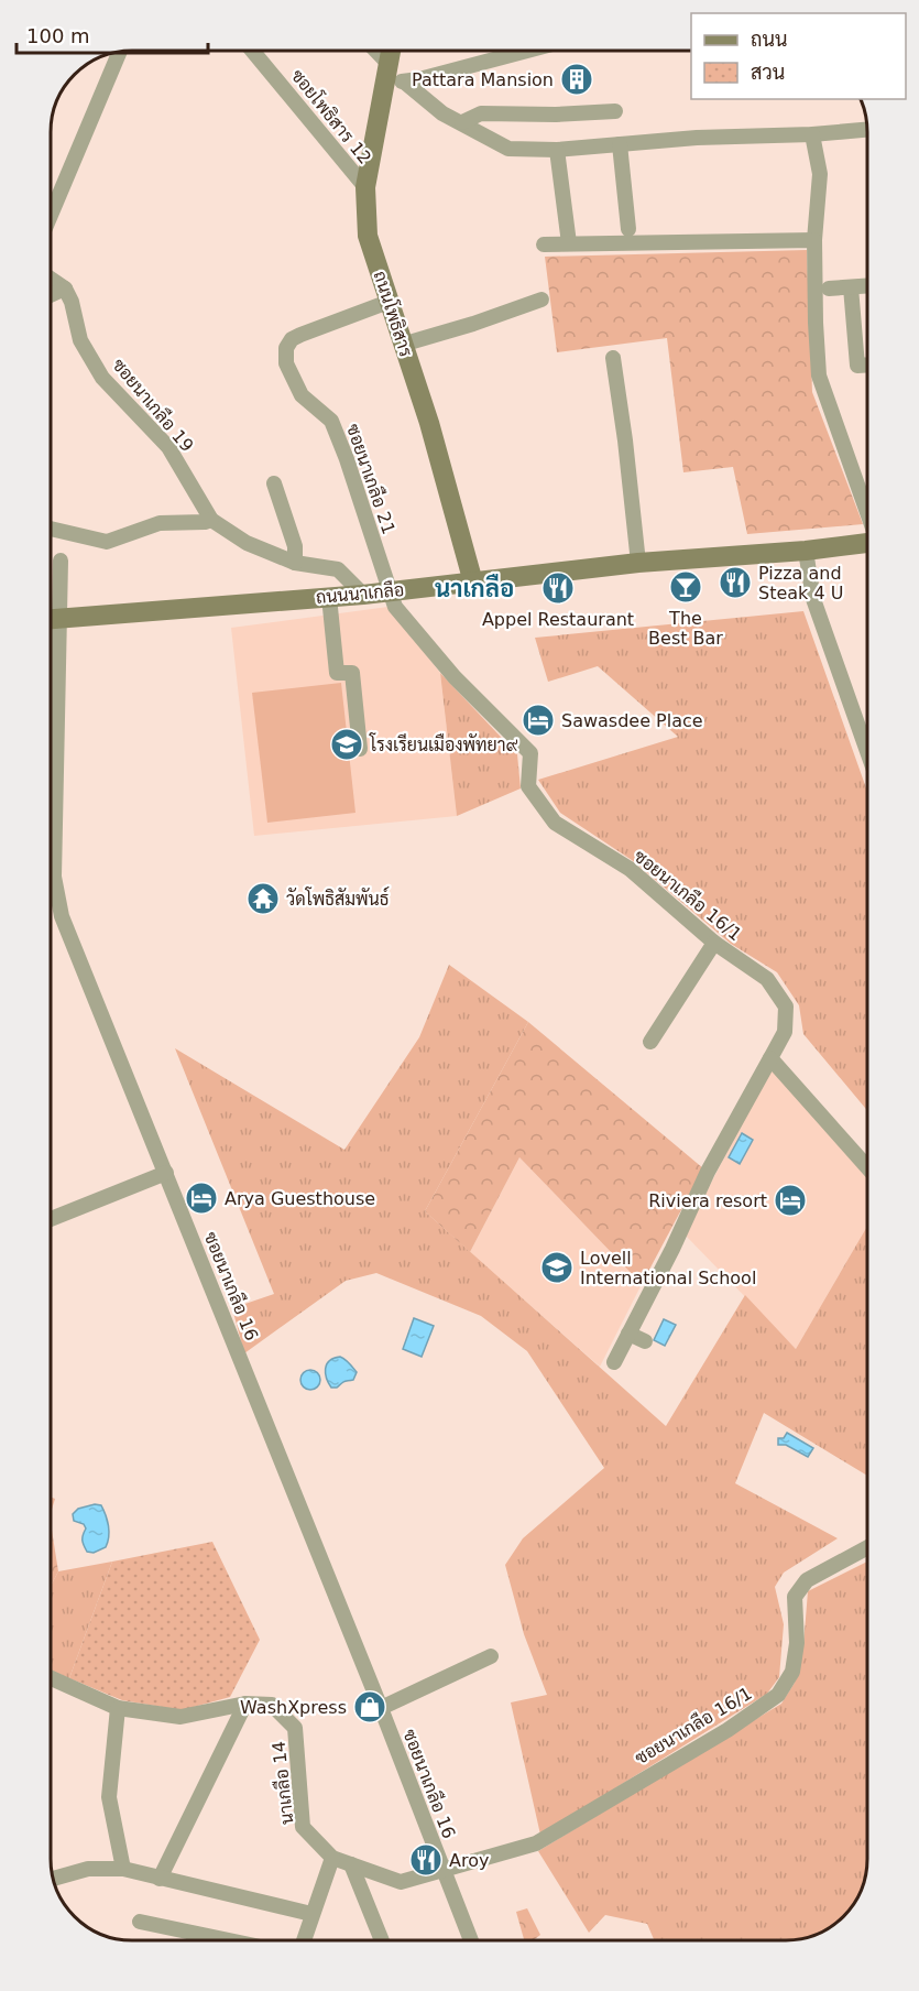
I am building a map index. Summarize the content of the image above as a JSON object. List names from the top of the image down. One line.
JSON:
{"streets":{"street":["ซอยโพธิสาร 12","ถนนโพธิสาร","ซอยนาเกลือ 19","ซอยนาเกลือ 21","ถนนนาเกลือ","ซอยนาเกลือ 16/1","ซอยนาเกลือ 16","นาเกลือ 14"]},"crossings":[["ซอยโพธิสาร 12","ถนนโพธิสาร"],["ถนนโพธิสาร","ซอยนาเกลือ 21"],["ถนนโพธิสาร","ถนนนาเกลือ"],["ซอยนาเกลือ 19","ถนนนาเกลือ"],["ซอยนาเกลือ 21","ถนนนาเกลือ"],["ซอยนาเกลือ 21","ซอยนาเกลือ 16/1"],["ถนนนาเกลือ","ซอยนาเกลือ 16/1"],["ซอยนาเกลือ 16/1","ซอยนาเกลือ 16"],["ซอยนาเกลือ 16/1","นาเกลือ 14"],["ซอยนาเกลือ 16","นาเกลือ 14"]],"districts":["นาเกลือ"],"places":{"building":["Pattara Mansion"],"restaurant":["Pizza and Steak 4 U","Appel Restaurant","Aroy"],"bar":["The Best Bar"],"hotel":["Sawasdee Place","Arya Guesthouse","Riviera resort"],"school or university":["โรงเรียนเมืองพัทยา๙","Lovell International School"],"temple":["วัดโพธิสัมพันธ์"],"shop":["WashXpress"]},"legend":["ถนน","สวน"],"scale_bar":"100 m"}
